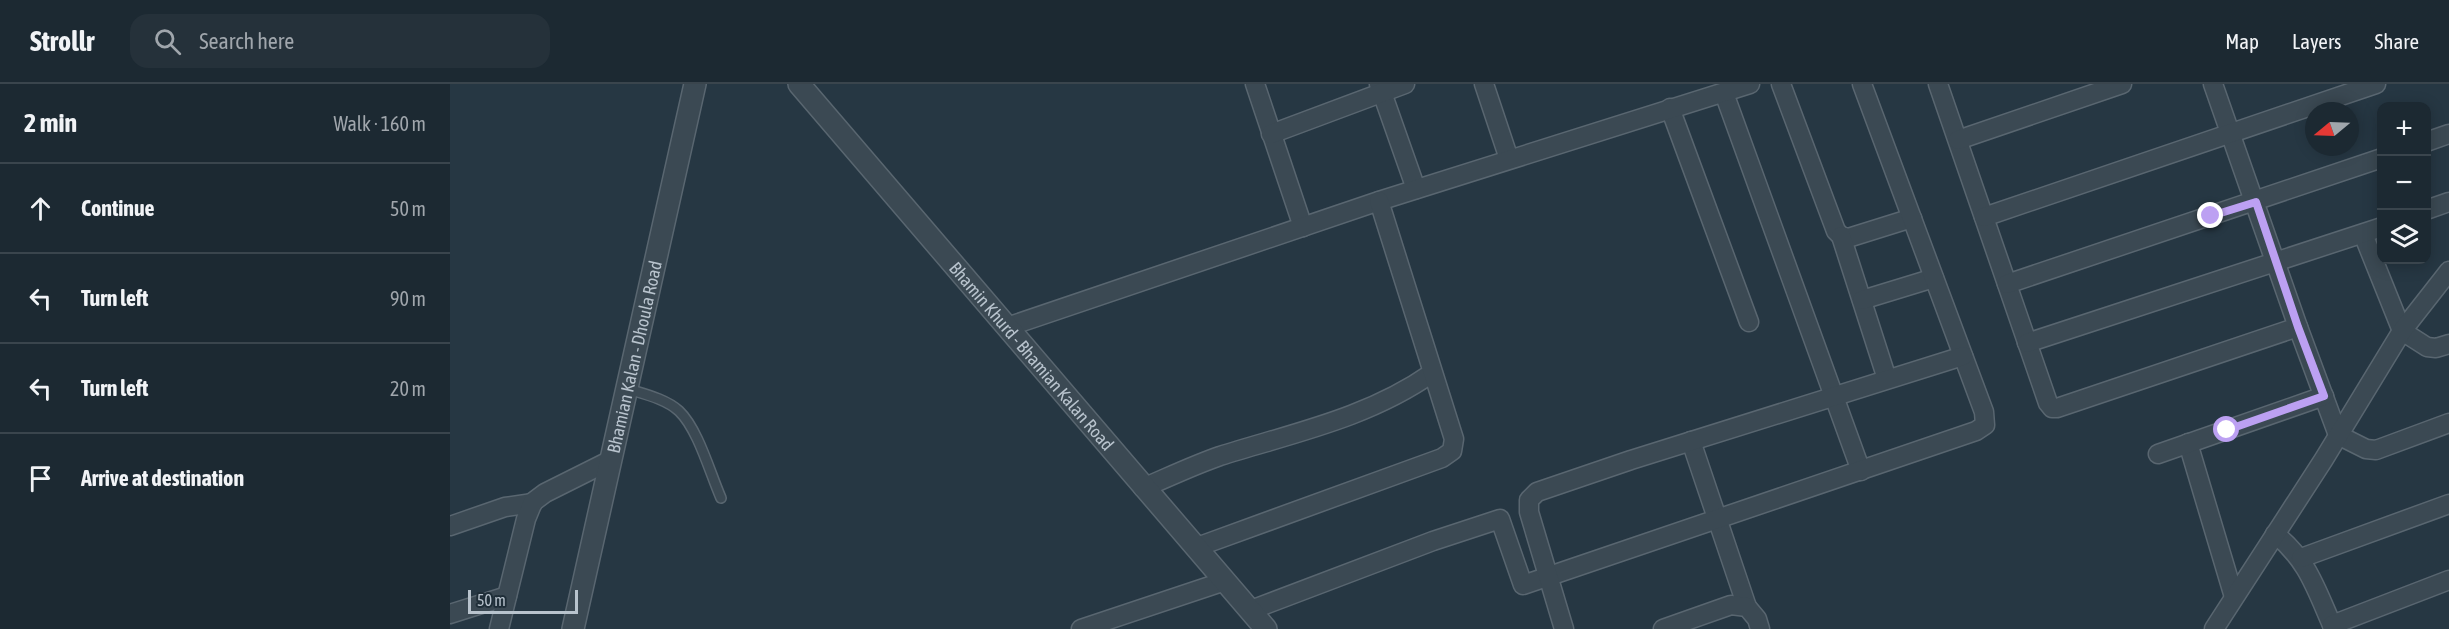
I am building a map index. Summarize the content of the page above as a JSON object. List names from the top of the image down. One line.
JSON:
{"streets":{"street":["Bhamian Kalan - Dhoula Road","Bhamin Khurd - Bhamian Kalan Road"]},"scale_bar":"50 m","north":"left","page":{"header":"Strollr","search":"Search here","nav":["Map","Layers","Share"],"heading":["2 min","Walk · 160 m"],"map_buttons":["+","−"],"list":[["Continue","50 m"],["Turn left","90 m"],["Turn left","20 m"],"Arrive at destination"],"scale":"50 m"}}
